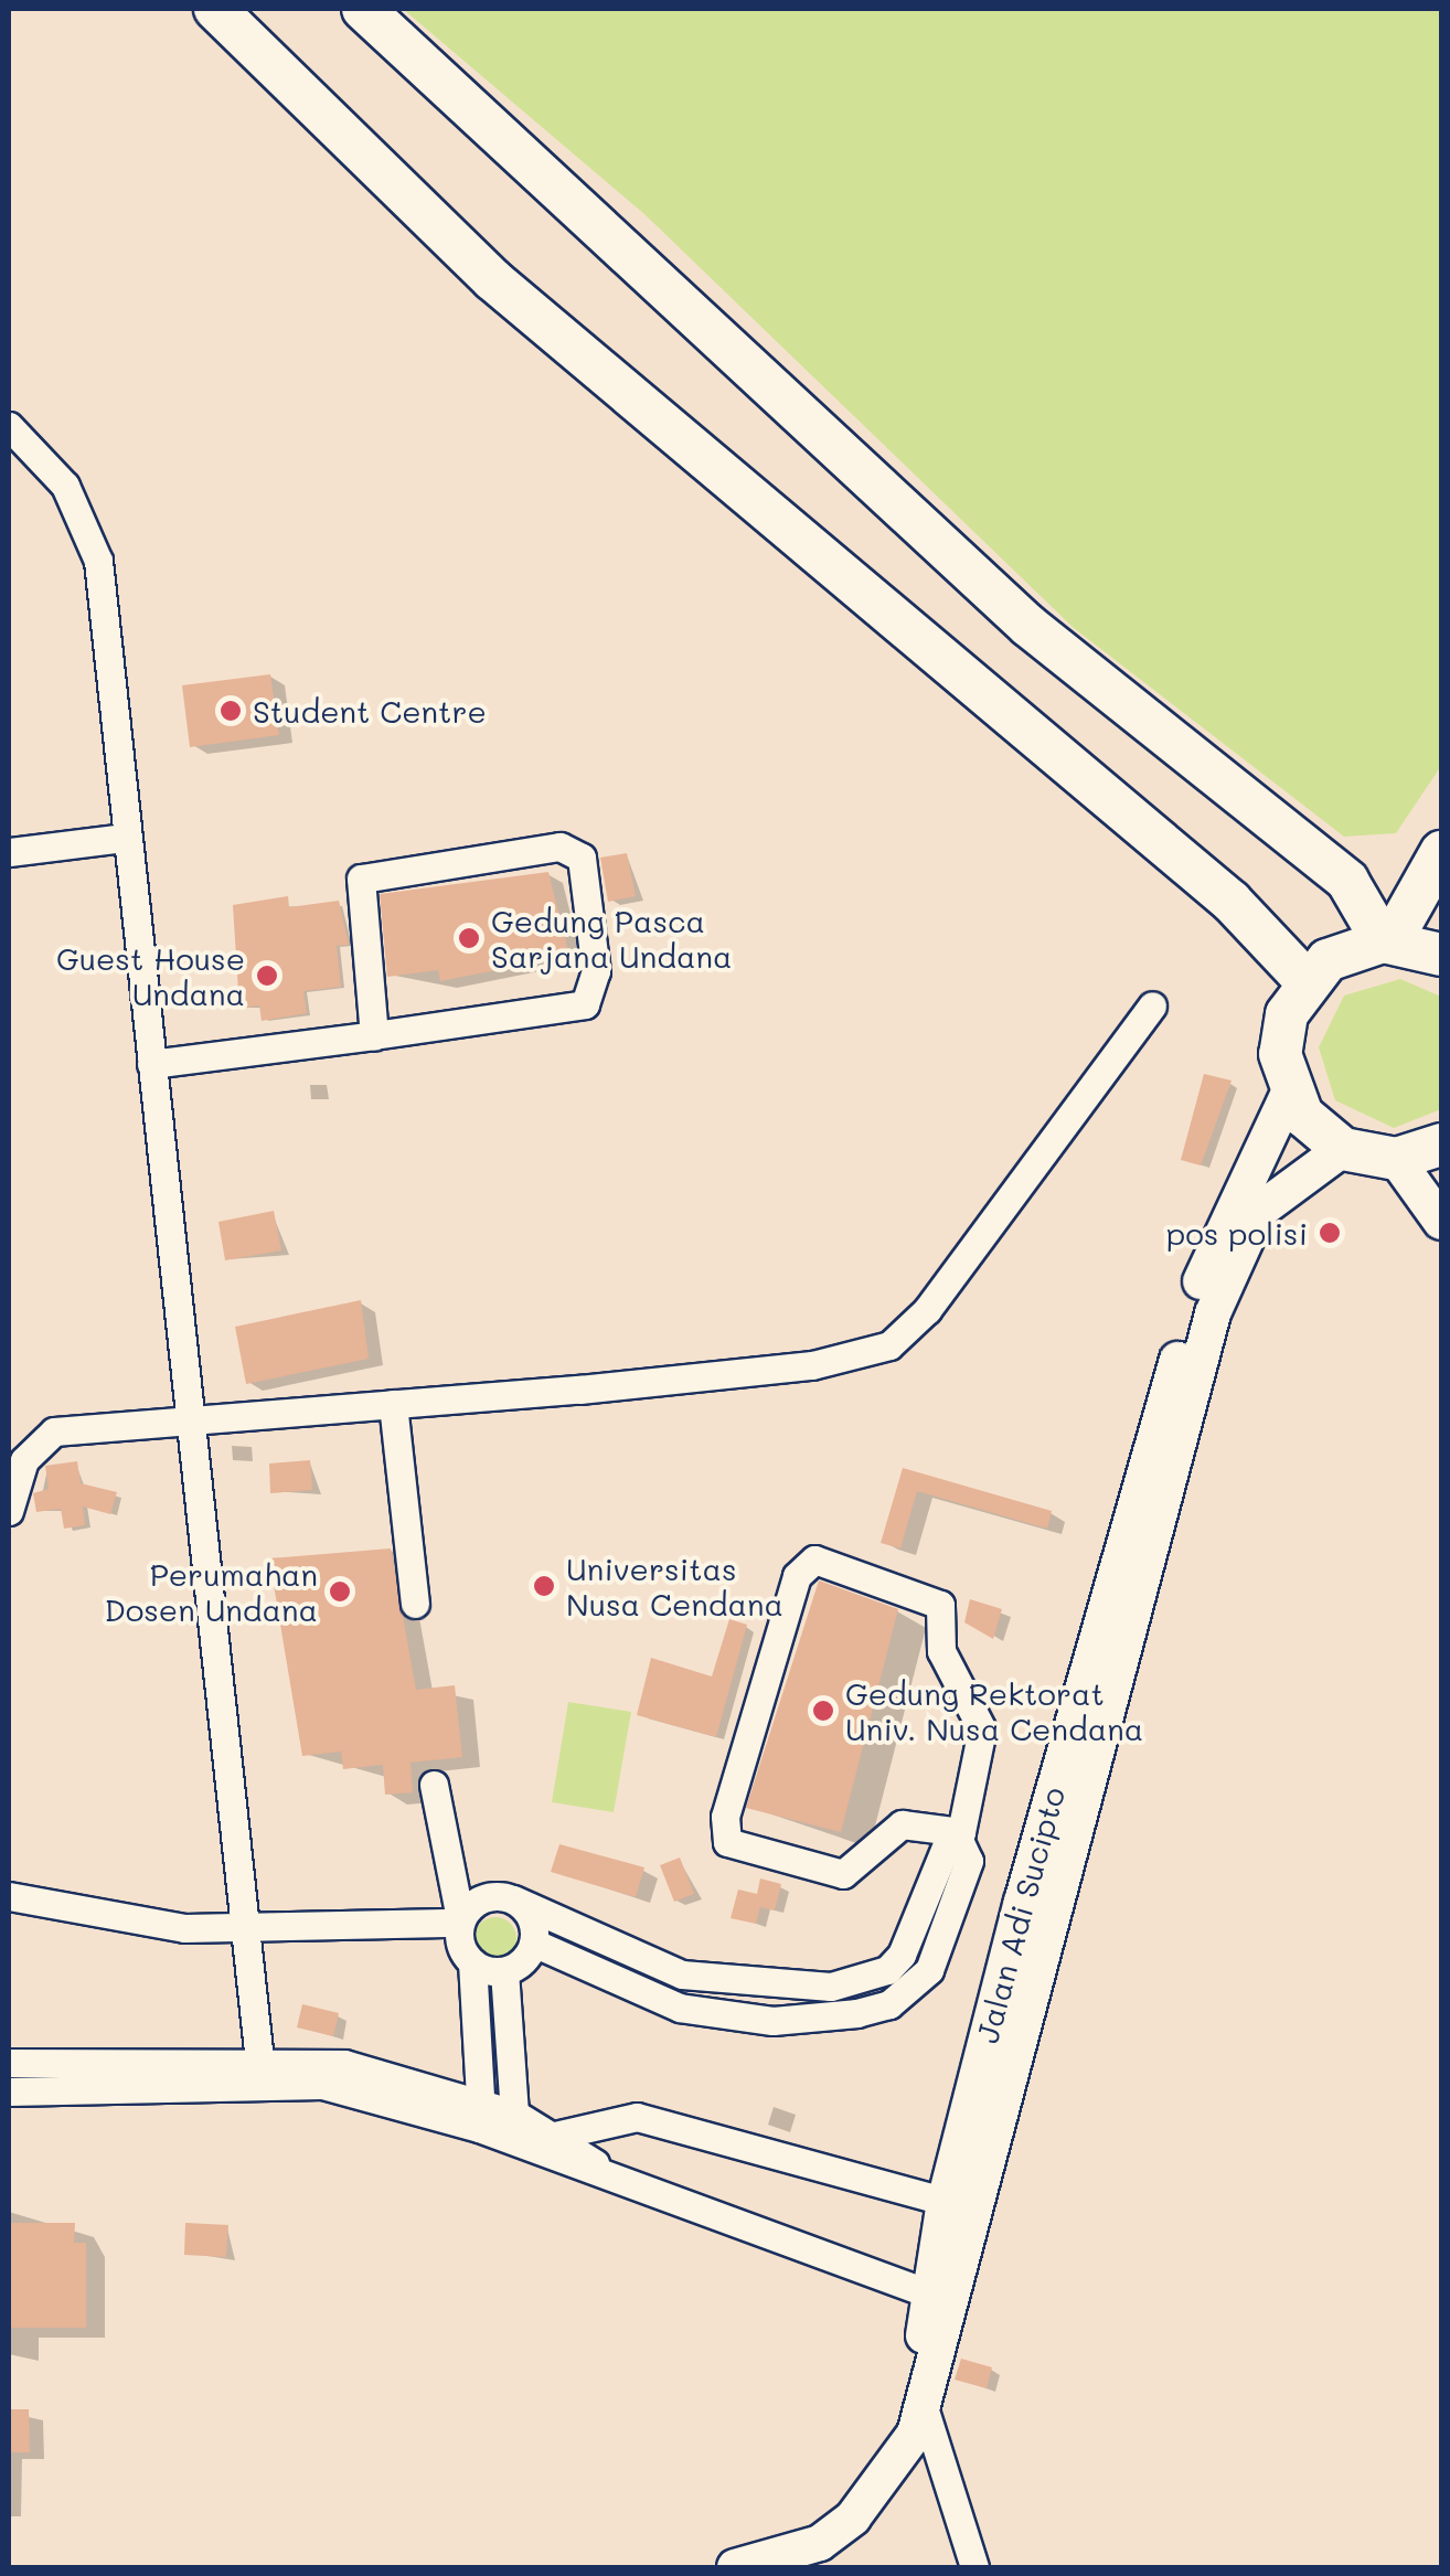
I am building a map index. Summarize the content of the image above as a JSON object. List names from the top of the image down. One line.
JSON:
{"streets":{"main road":["Jalan Adi Sucipto"]},"places":["Student Centre","Gedung Pasca Sarjana Undana","Guest House Undana","pos polisi","Universitas Nusa Cendana","Perumahan Dosen Undana","Gedung Rektorat Univ. Nusa Cendana"]}
